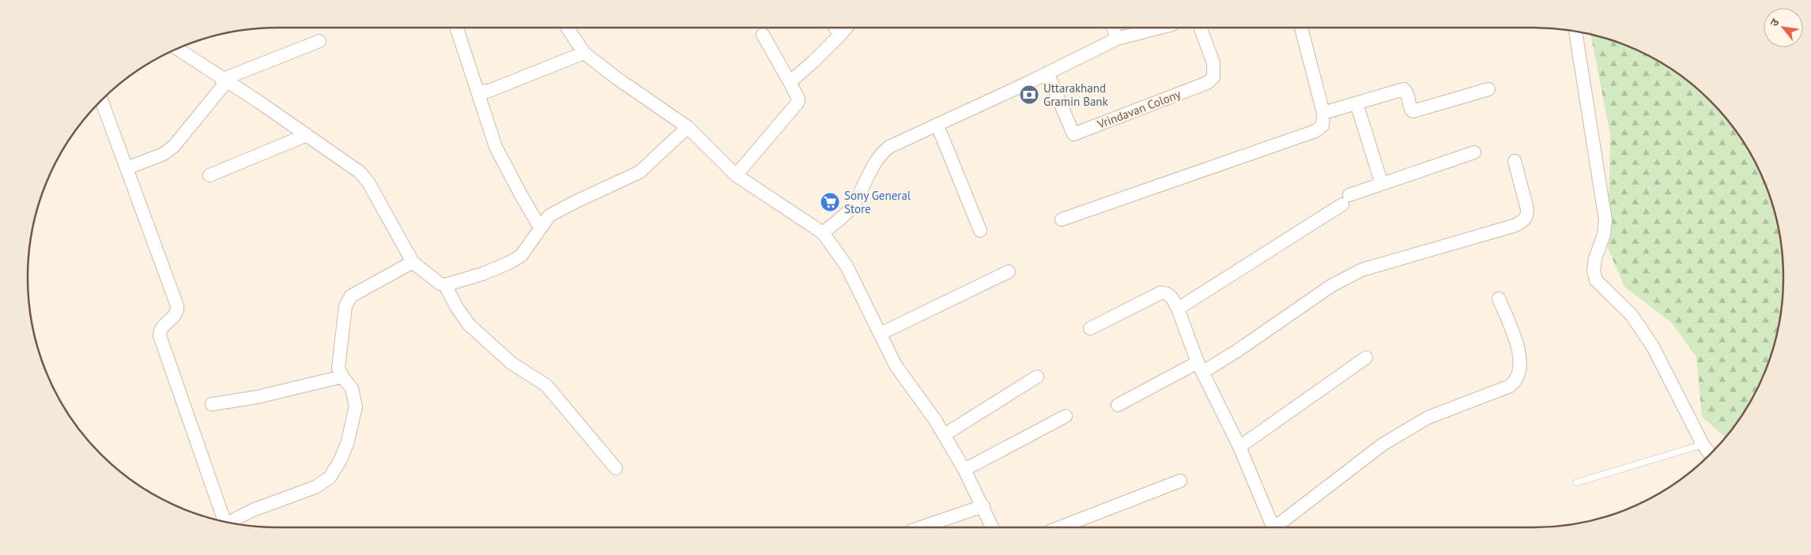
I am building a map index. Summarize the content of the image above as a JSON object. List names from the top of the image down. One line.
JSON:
{"streets":{"street":["Vrindavan Colony"]},"places":{"bank":["Uttarakhand Gramin Bank"],"supermarket":["Sony General Store"]},"north":"top left"}
